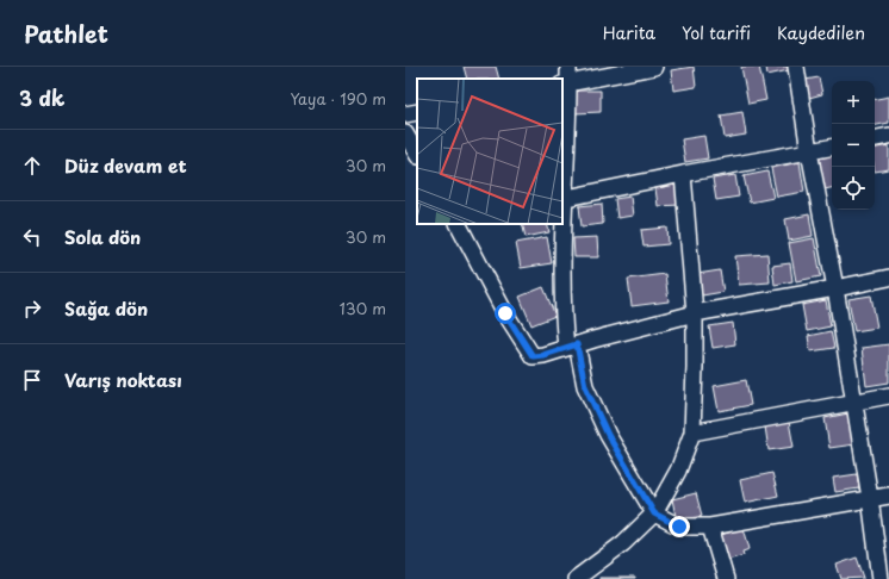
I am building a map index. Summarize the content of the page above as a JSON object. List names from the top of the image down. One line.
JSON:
{"page":{"header":"Pathlet","nav":["Harita","Yol tarifi","Kaydedilen"],"heading":["3 dk","Yaya · 190 m"],"map_buttons":["+","−"],"list":[["Düz devam et","30 m"],["Sola dön","30 m"],["Sağa dön","130 m"],"Varış noktası"]}}
